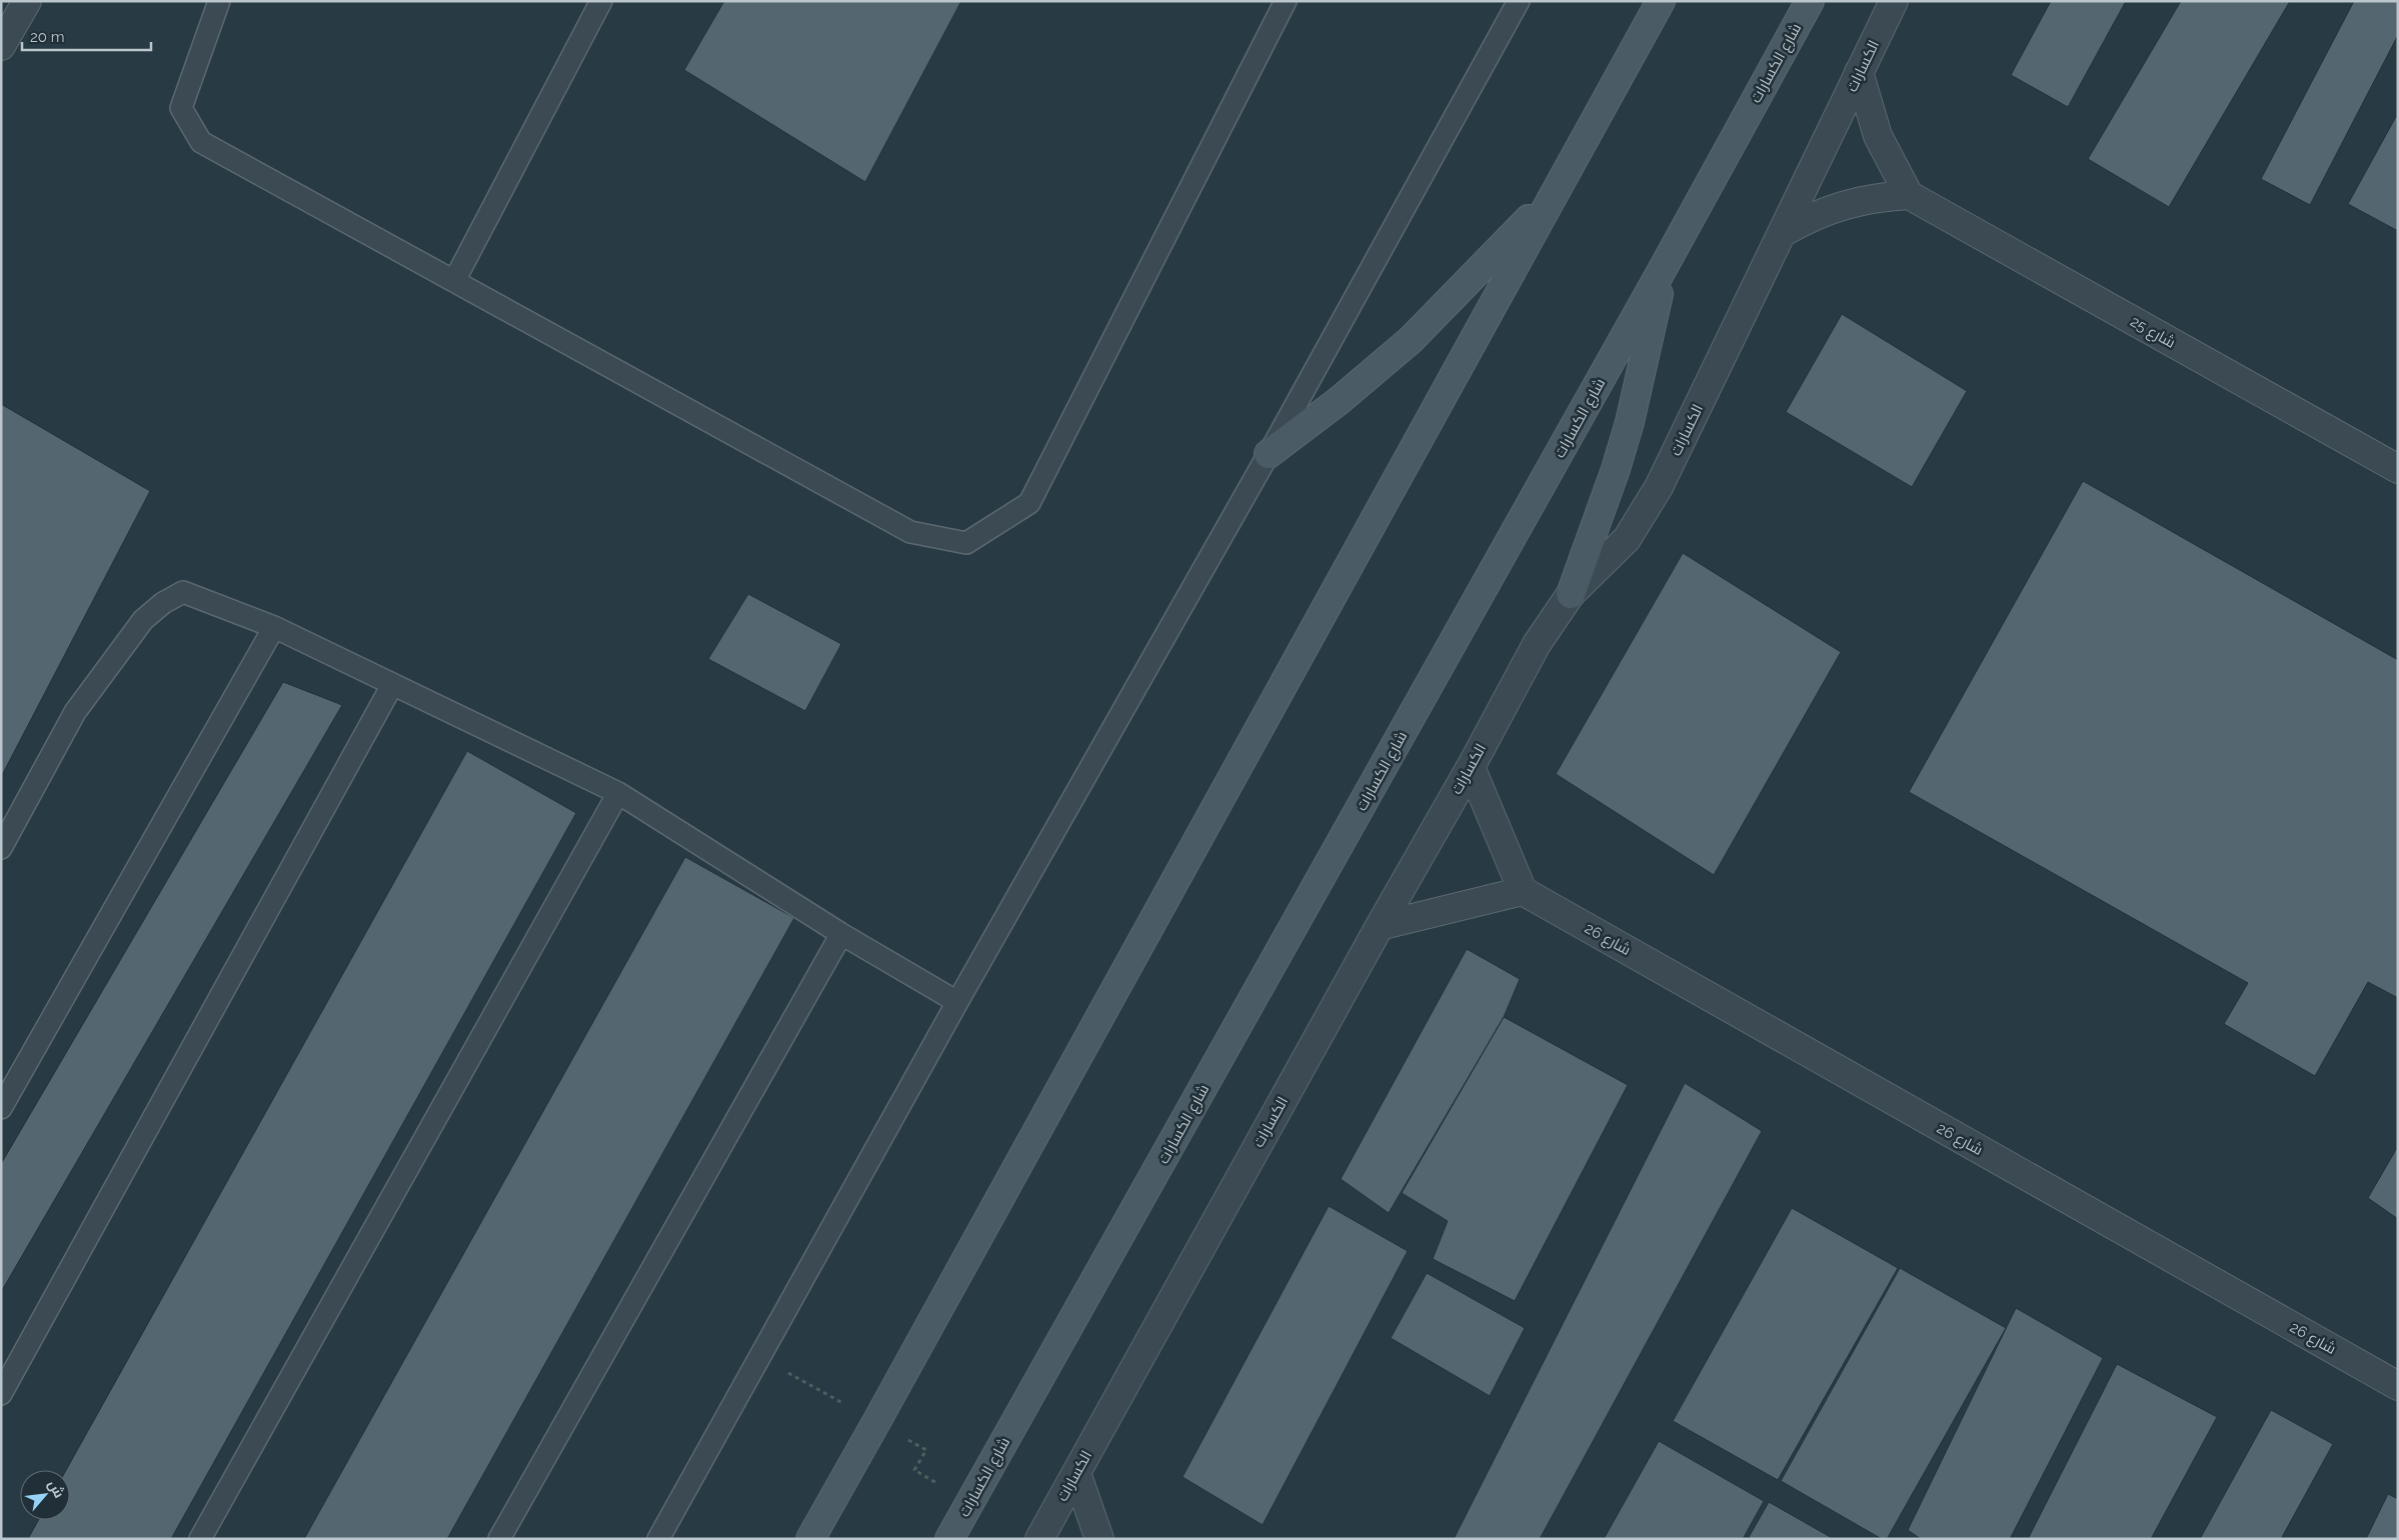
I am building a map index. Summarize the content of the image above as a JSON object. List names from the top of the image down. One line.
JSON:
{"streets":{"street":["شارع الكسارات","الكسارات","شارع 25","شارع 26"]},"scale_bar":"20 m","north":"top right"}
